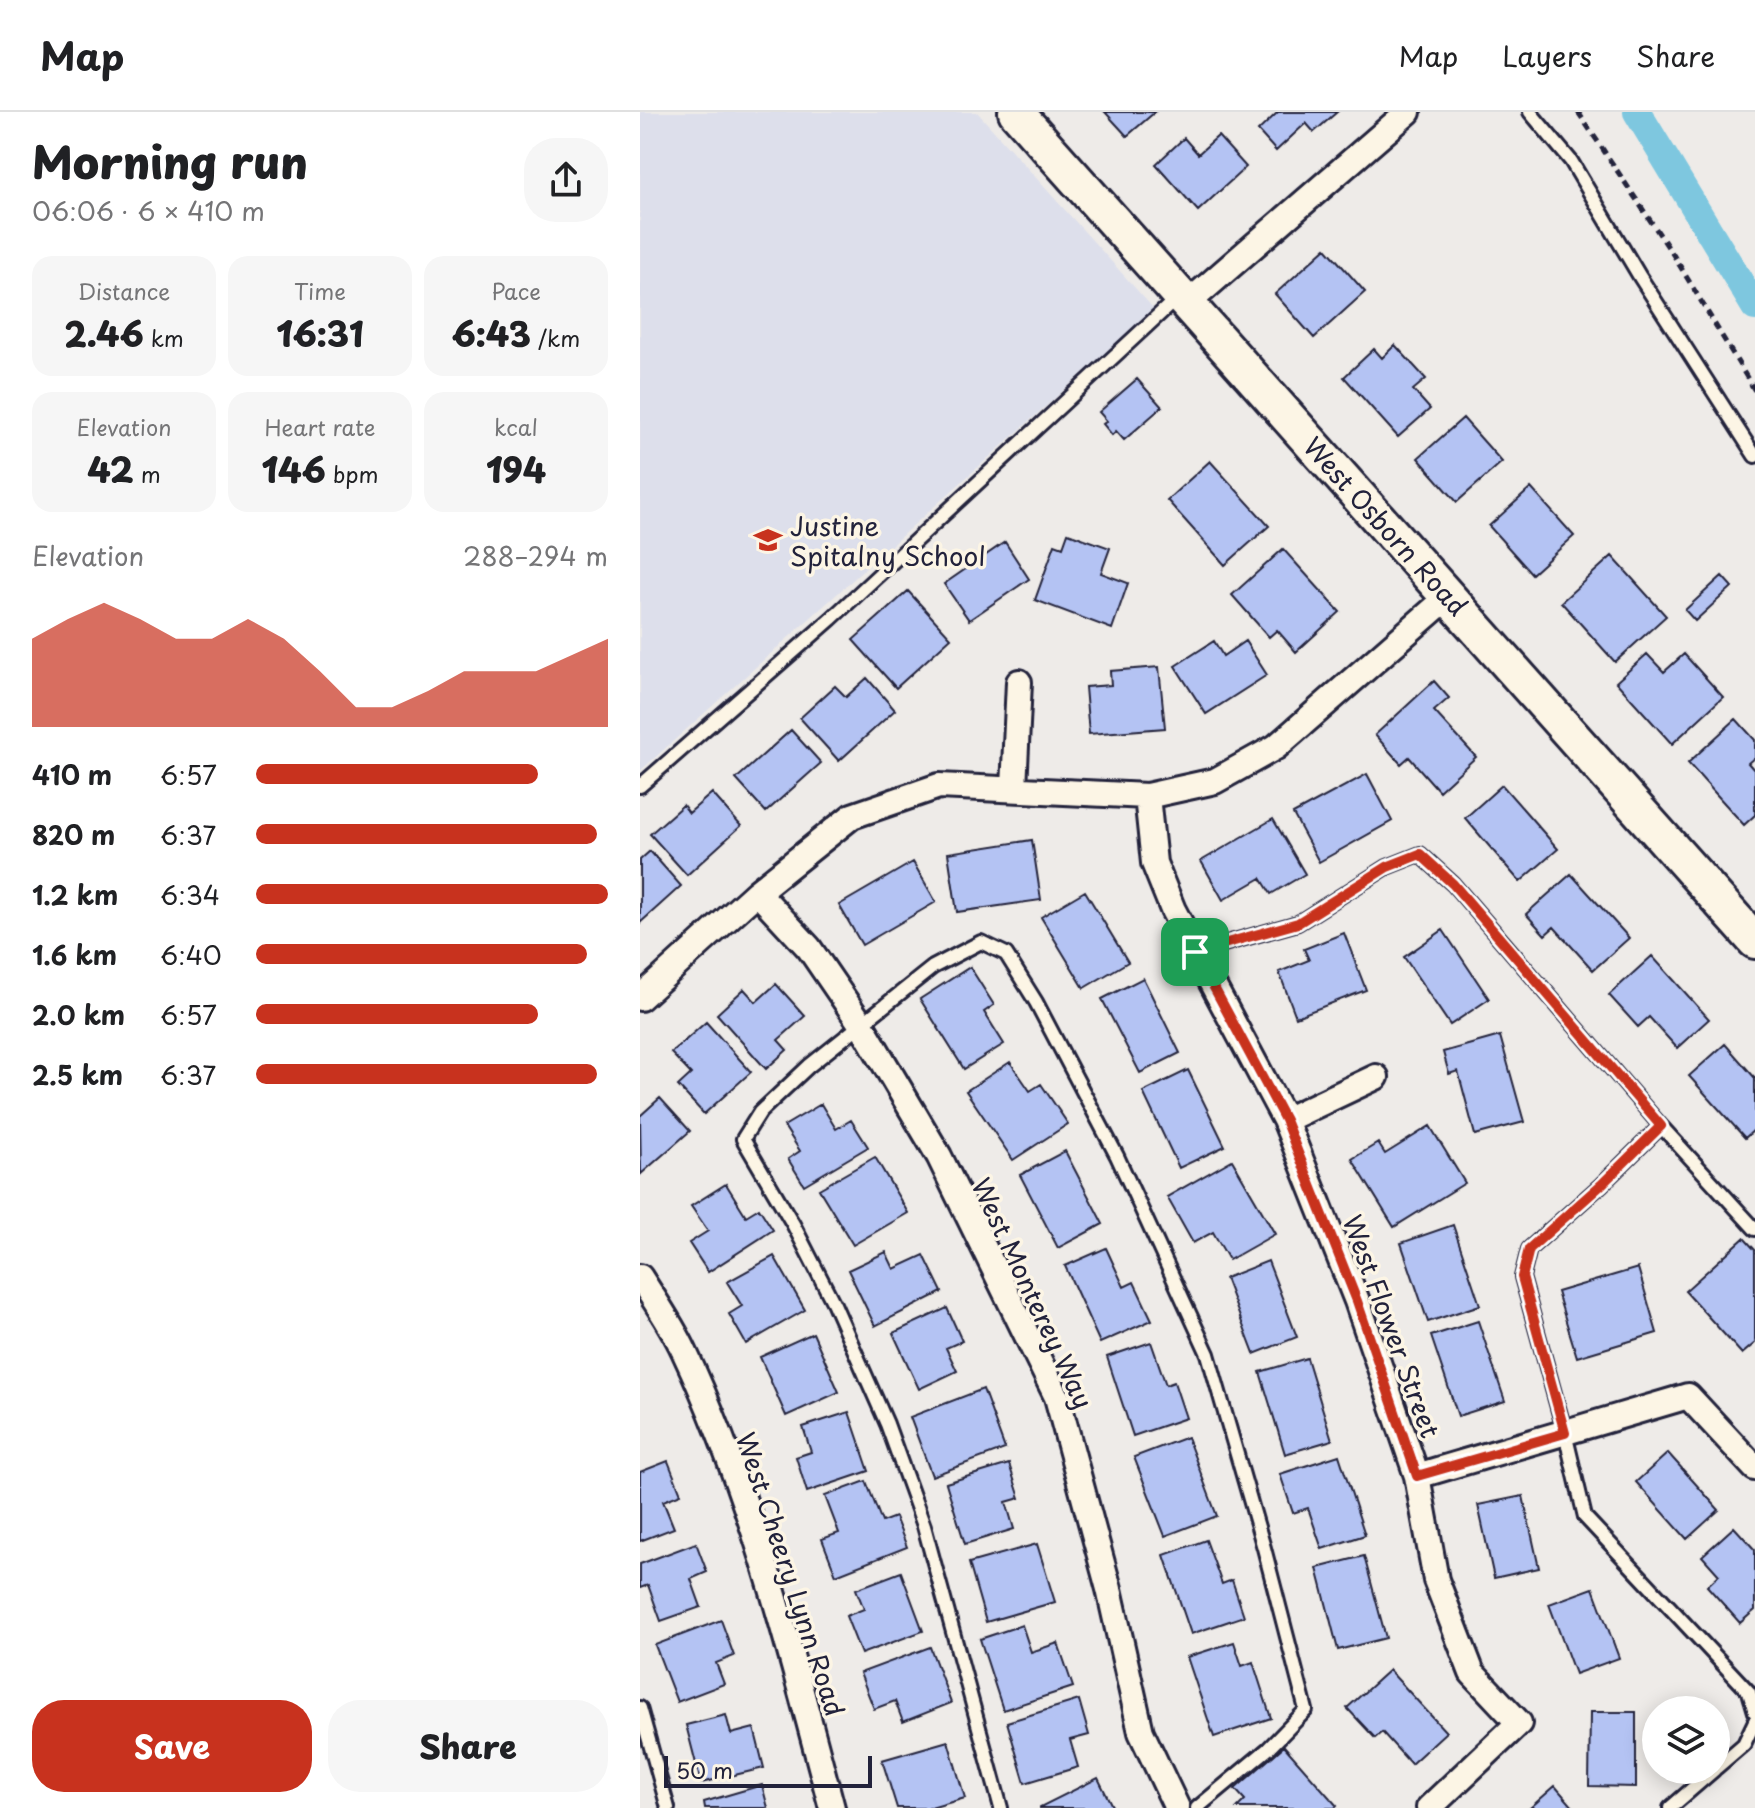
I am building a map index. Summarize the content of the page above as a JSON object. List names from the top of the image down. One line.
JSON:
{"streets":{"street":["West Osborn Road","West Monterey Way","West Flower Street","West Cheery Lynn Road"]},"places":{"school or university":["Justine Spitalny School"]},"scale_bar":"50 m","page":{"header":"Map","nav":["Map","Layers","Share"],"heading":["Morning run","06:06 · 6 × 410 m"],"stats":[["Distance","2.46 km"],["Time","16:31"],["Pace","6:43 /km"],["Elevation","42 m"],["Heart rate","146 bpm"],["kcal","194"]],"chart":["Elevation","288–294 m"],"list":[{"name":"410 m","note":"6:57"},{"name":"820 m","note":"6:37"},{"name":"1.2 km","note":"6:34"},{"name":"1.6 km","note":"6:40"},{"name":"2.0 km","note":"6:57"},{"name":"2.5 km","note":"6:37"}],"buttons":["Save","Share"],"scale":"50 m"}}
